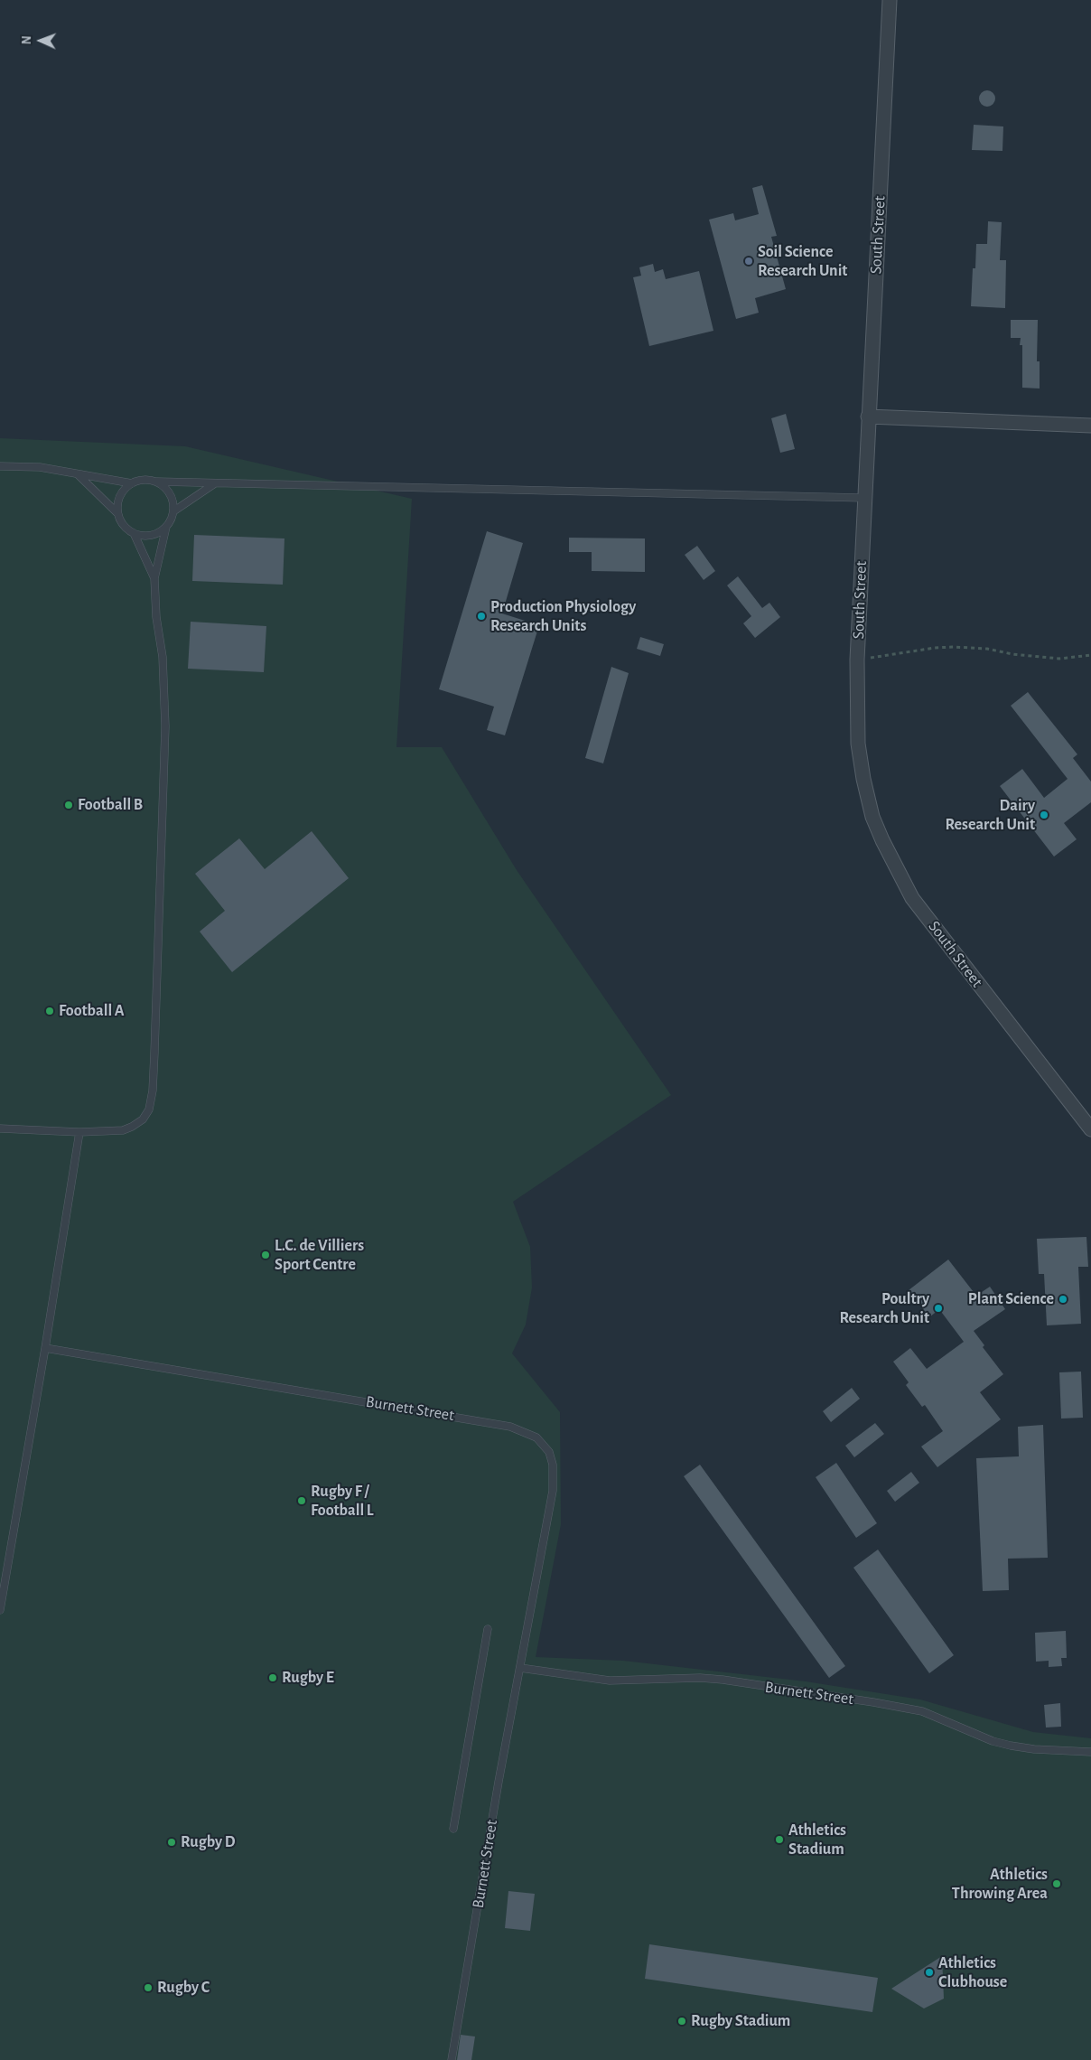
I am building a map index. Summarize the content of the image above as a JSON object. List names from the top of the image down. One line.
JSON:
{"streets":{"street":["South Street"],"lane":["Burnett Street"]},"places":["Soil Science Research Unit","Production Physiology Research Units","Football B","Dairy Research Unit","Football A","L.C. de Villiers Sport Centre","Plant Science","Poultry Research Unit","Rugby F / Football L","Rugby E","Athletics Stadium","Rugby D","Athletics Throwing Area","Athletics Clubhouse","Rugby C","Rugby Stadium"],"north":"left"}
